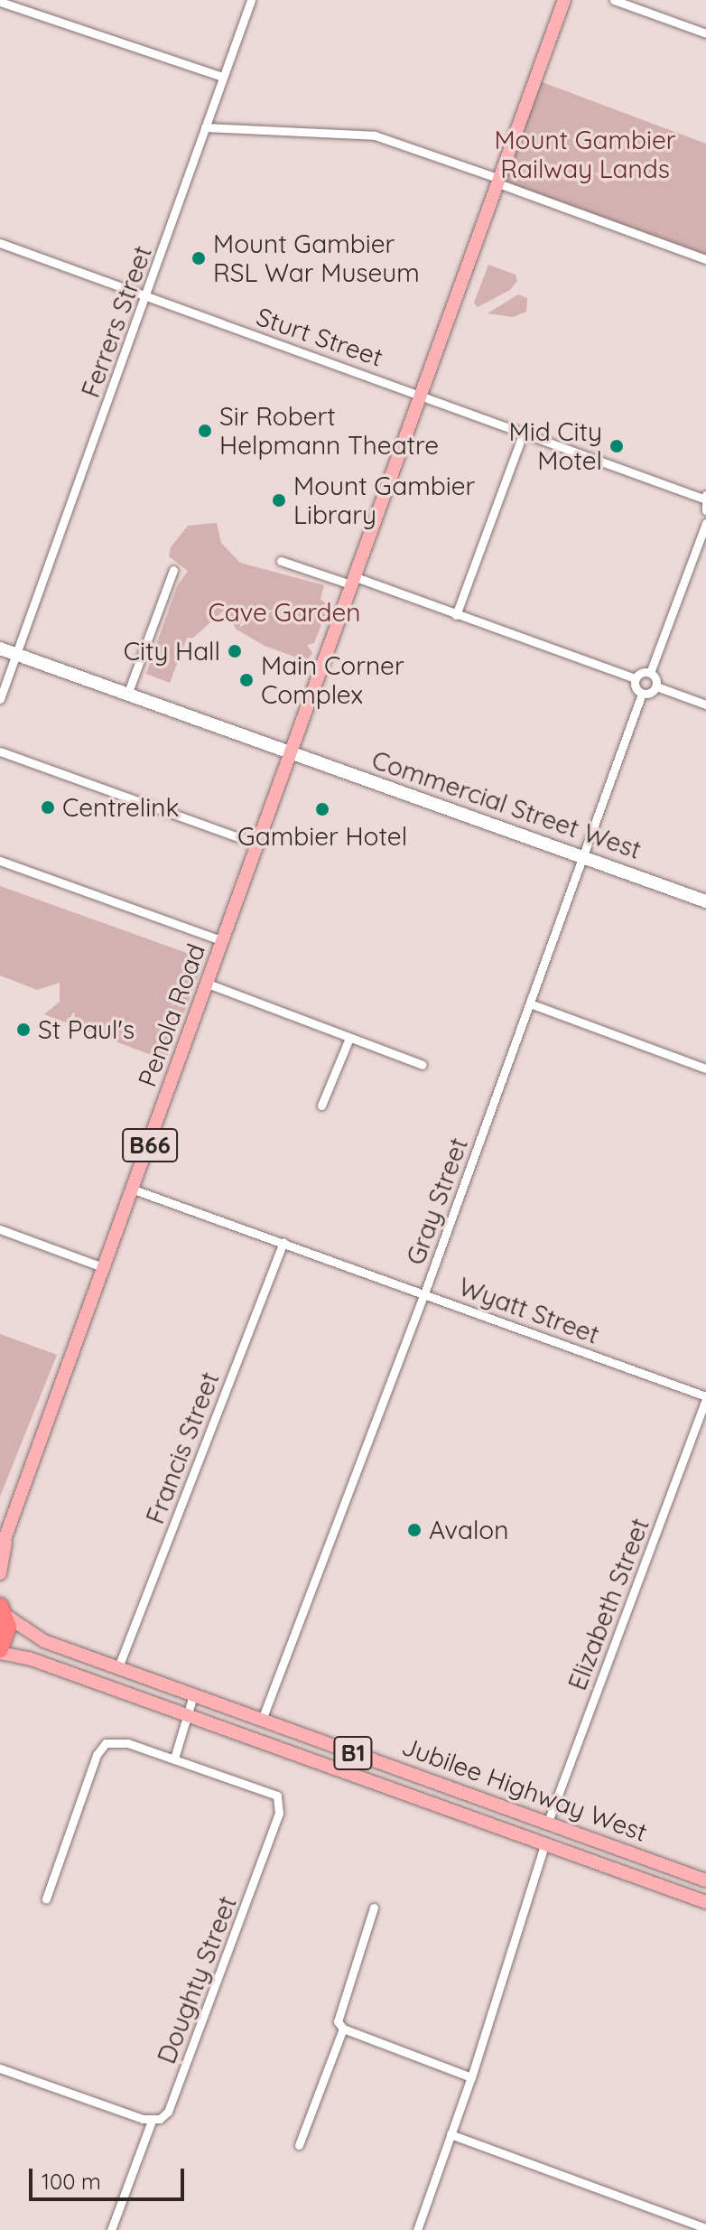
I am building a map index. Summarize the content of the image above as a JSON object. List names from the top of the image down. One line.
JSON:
{"streets":{"main road":["Penola Road","B66","B1","Jubilee Highway West"],"street":["Ferrers Street","Sturt Street","Commercial Street West","Gray Street","Wyatt Street","Francis Street","Elizabeth Street","Doughty Street"]},"crossings":[["Ferrers Street","Sturt Street"],["Ferrers Street","Commercial Street West"],["Sturt Street","B66"],["Commercial Street West","Penola Road"],["Commercial Street West","B66"],["Commercial Street West","Gray Street"],["Penola Road","B66"],["Penola Road","Wyatt Street"],["Gray Street","Wyatt Street"],["Gray Street","Jubilee Highway West"],["Wyatt Street","Francis Street"],["Wyatt Street","Elizabeth Street"],["Francis Street","Jubilee Highway West"],["Elizabeth Street","Jubilee Highway West"]],"parks":["Mount Gambier Railway Lands","Cave Garden"],"places":["Mount Gambier RSL War Museum","Sir Robert Helpmann Theatre","Mid City Motel","Mount Gambier Library","City Hall","Main Corner Complex","Centrelink","Gambier Hotel","St Paul's","Avalon"],"scale_bar":"100 m"}
